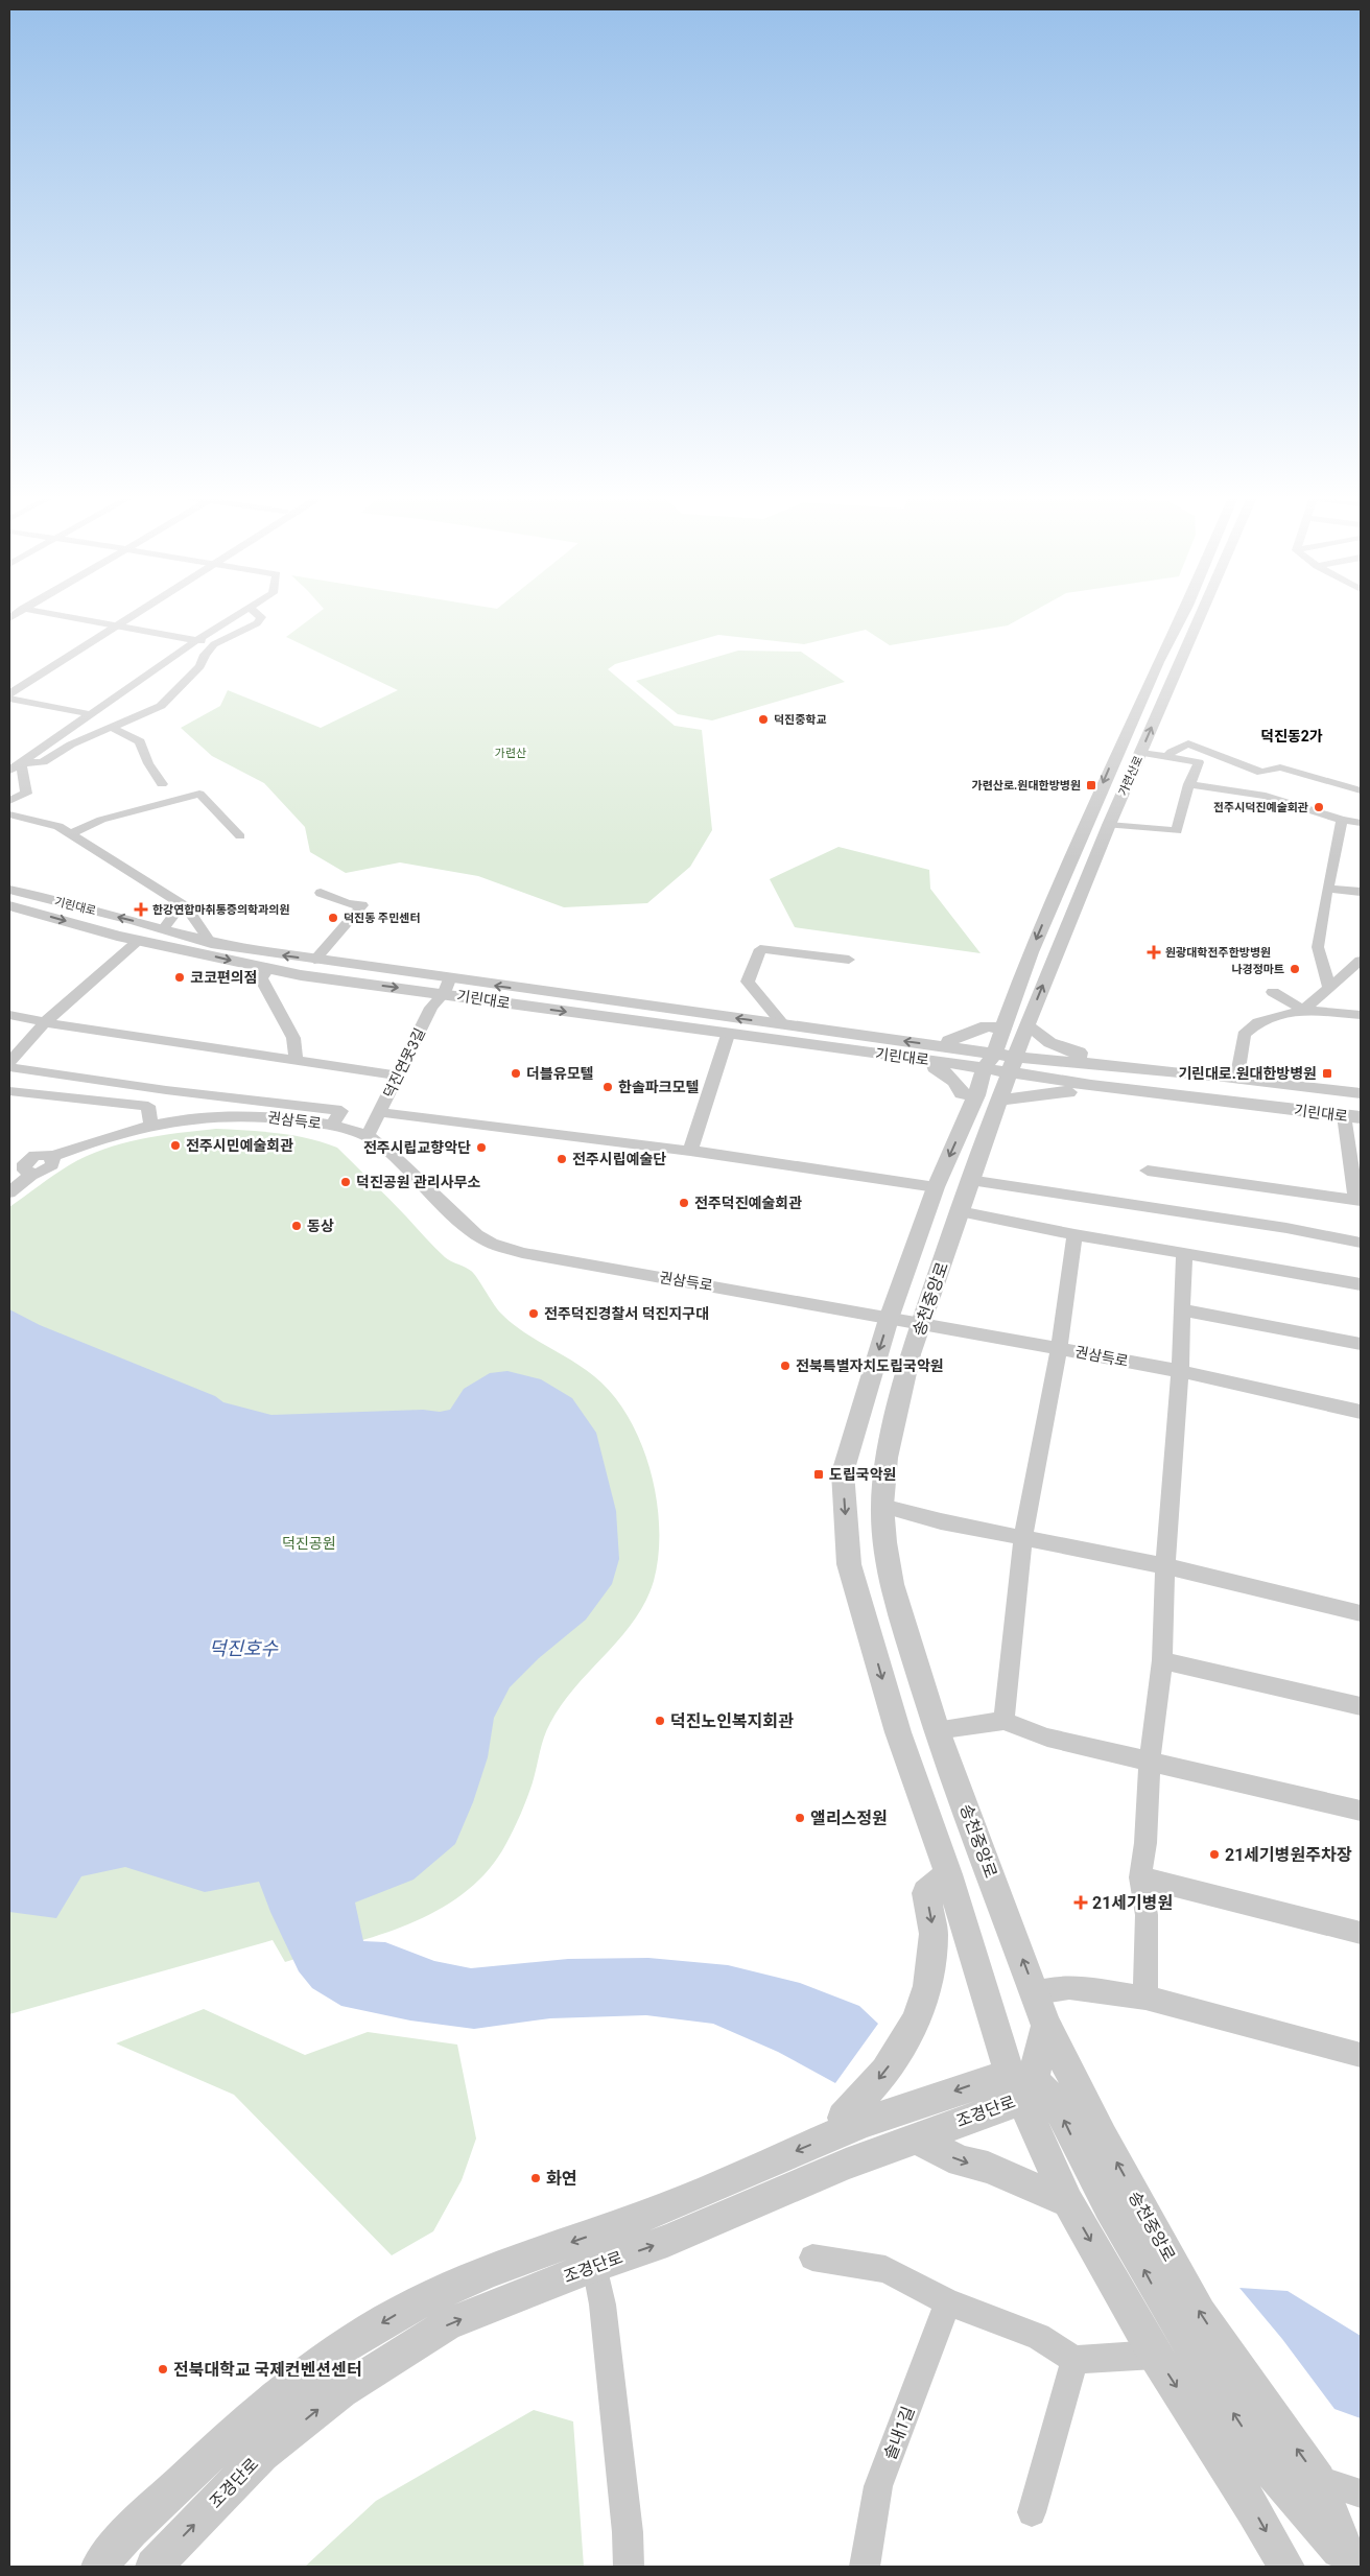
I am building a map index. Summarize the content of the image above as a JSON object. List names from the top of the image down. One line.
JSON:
{"streets":{"street":["가련산로","기린대로","덕진연못3길","권삼득로","송천중앙로","조경단로","솔내1길"]},"crossings":[["가련산로","기린대로"],["가련산로","송천중앙로"],["기린대로","덕진연못3길"],["기린대로","송천중앙로"],["덕진연못3길","권삼득로"],["권삼득로","송천중앙로"],["송천중앙로","조경단로"]],"districts":["덕진동2가"],"water":["덕진호수"],"parks":["가련산","덕진공원"],"places":{"other":["덕진중학교","전주시덕진예술회관","덕진동 주민센터","나경정마트","코코편의점","더블유모텔","한솔파크모텔","전주시민예술회관","전주시립교향악단","전주시립예술단","덕진공원 관리사무소","전주덕진예술회관","동상","전주덕진경찰서 덕진지구대","전북특별자치도립국악원","덕진노인복지회관","앨리스정원","21세기병원주차장","화연","전북대학교 국제컨벤션센터"],"transit":["가련산로.원대한방병원","기린대로.원대한방병원","도립국악원"],"health":["한강연합마취통증의학과의원","원광대학전주한방병원","21세기병원"]}}
